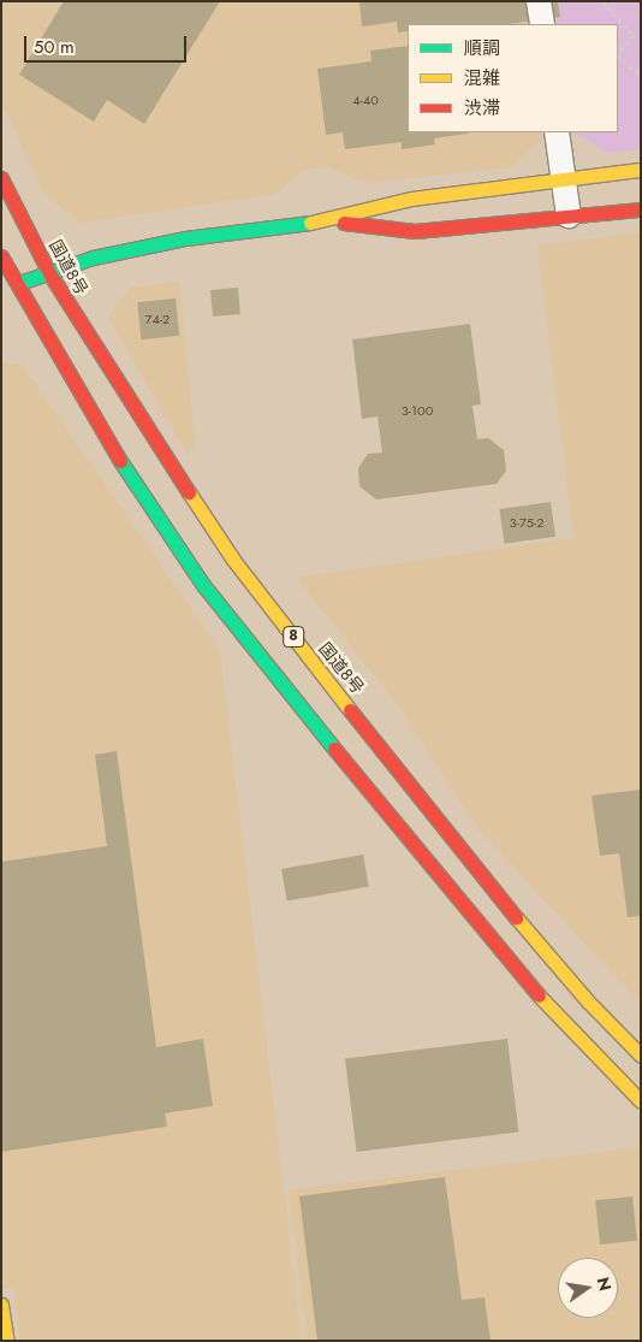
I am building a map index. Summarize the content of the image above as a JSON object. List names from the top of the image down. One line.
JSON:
{"streets":{"main road":["国道8号","8"]},"house_numbers":["4-40","74-2","3-100","3-75-2"],"legend":["順調","混雑","渋滞"],"scale_bar":"50 m","north":"right"}
